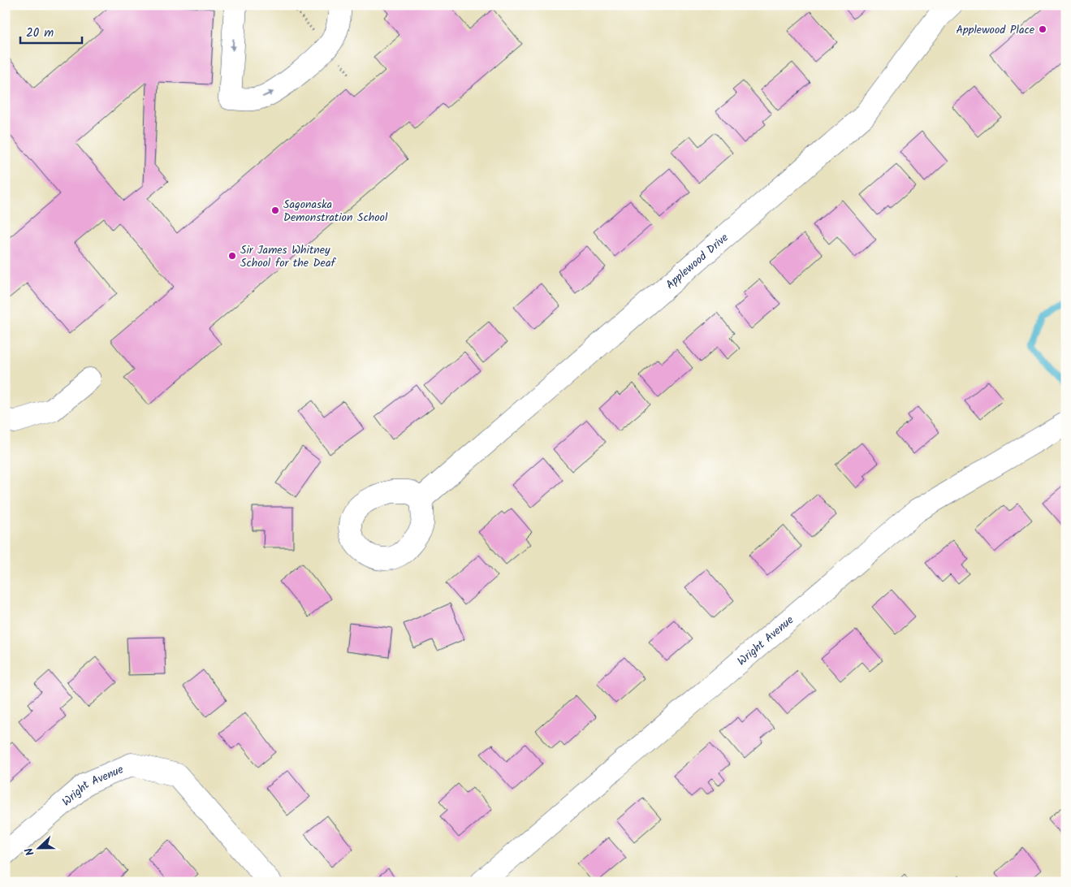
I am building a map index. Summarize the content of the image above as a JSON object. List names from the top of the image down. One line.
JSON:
{"streets":{"street":["Applewood Drive","Wright Avenue"]},"places":["Applewood Place","Sagonaska Demonstration School","Sir James Whitney School for the Deaf"],"scale_bar":"20 m","north":"left"}
